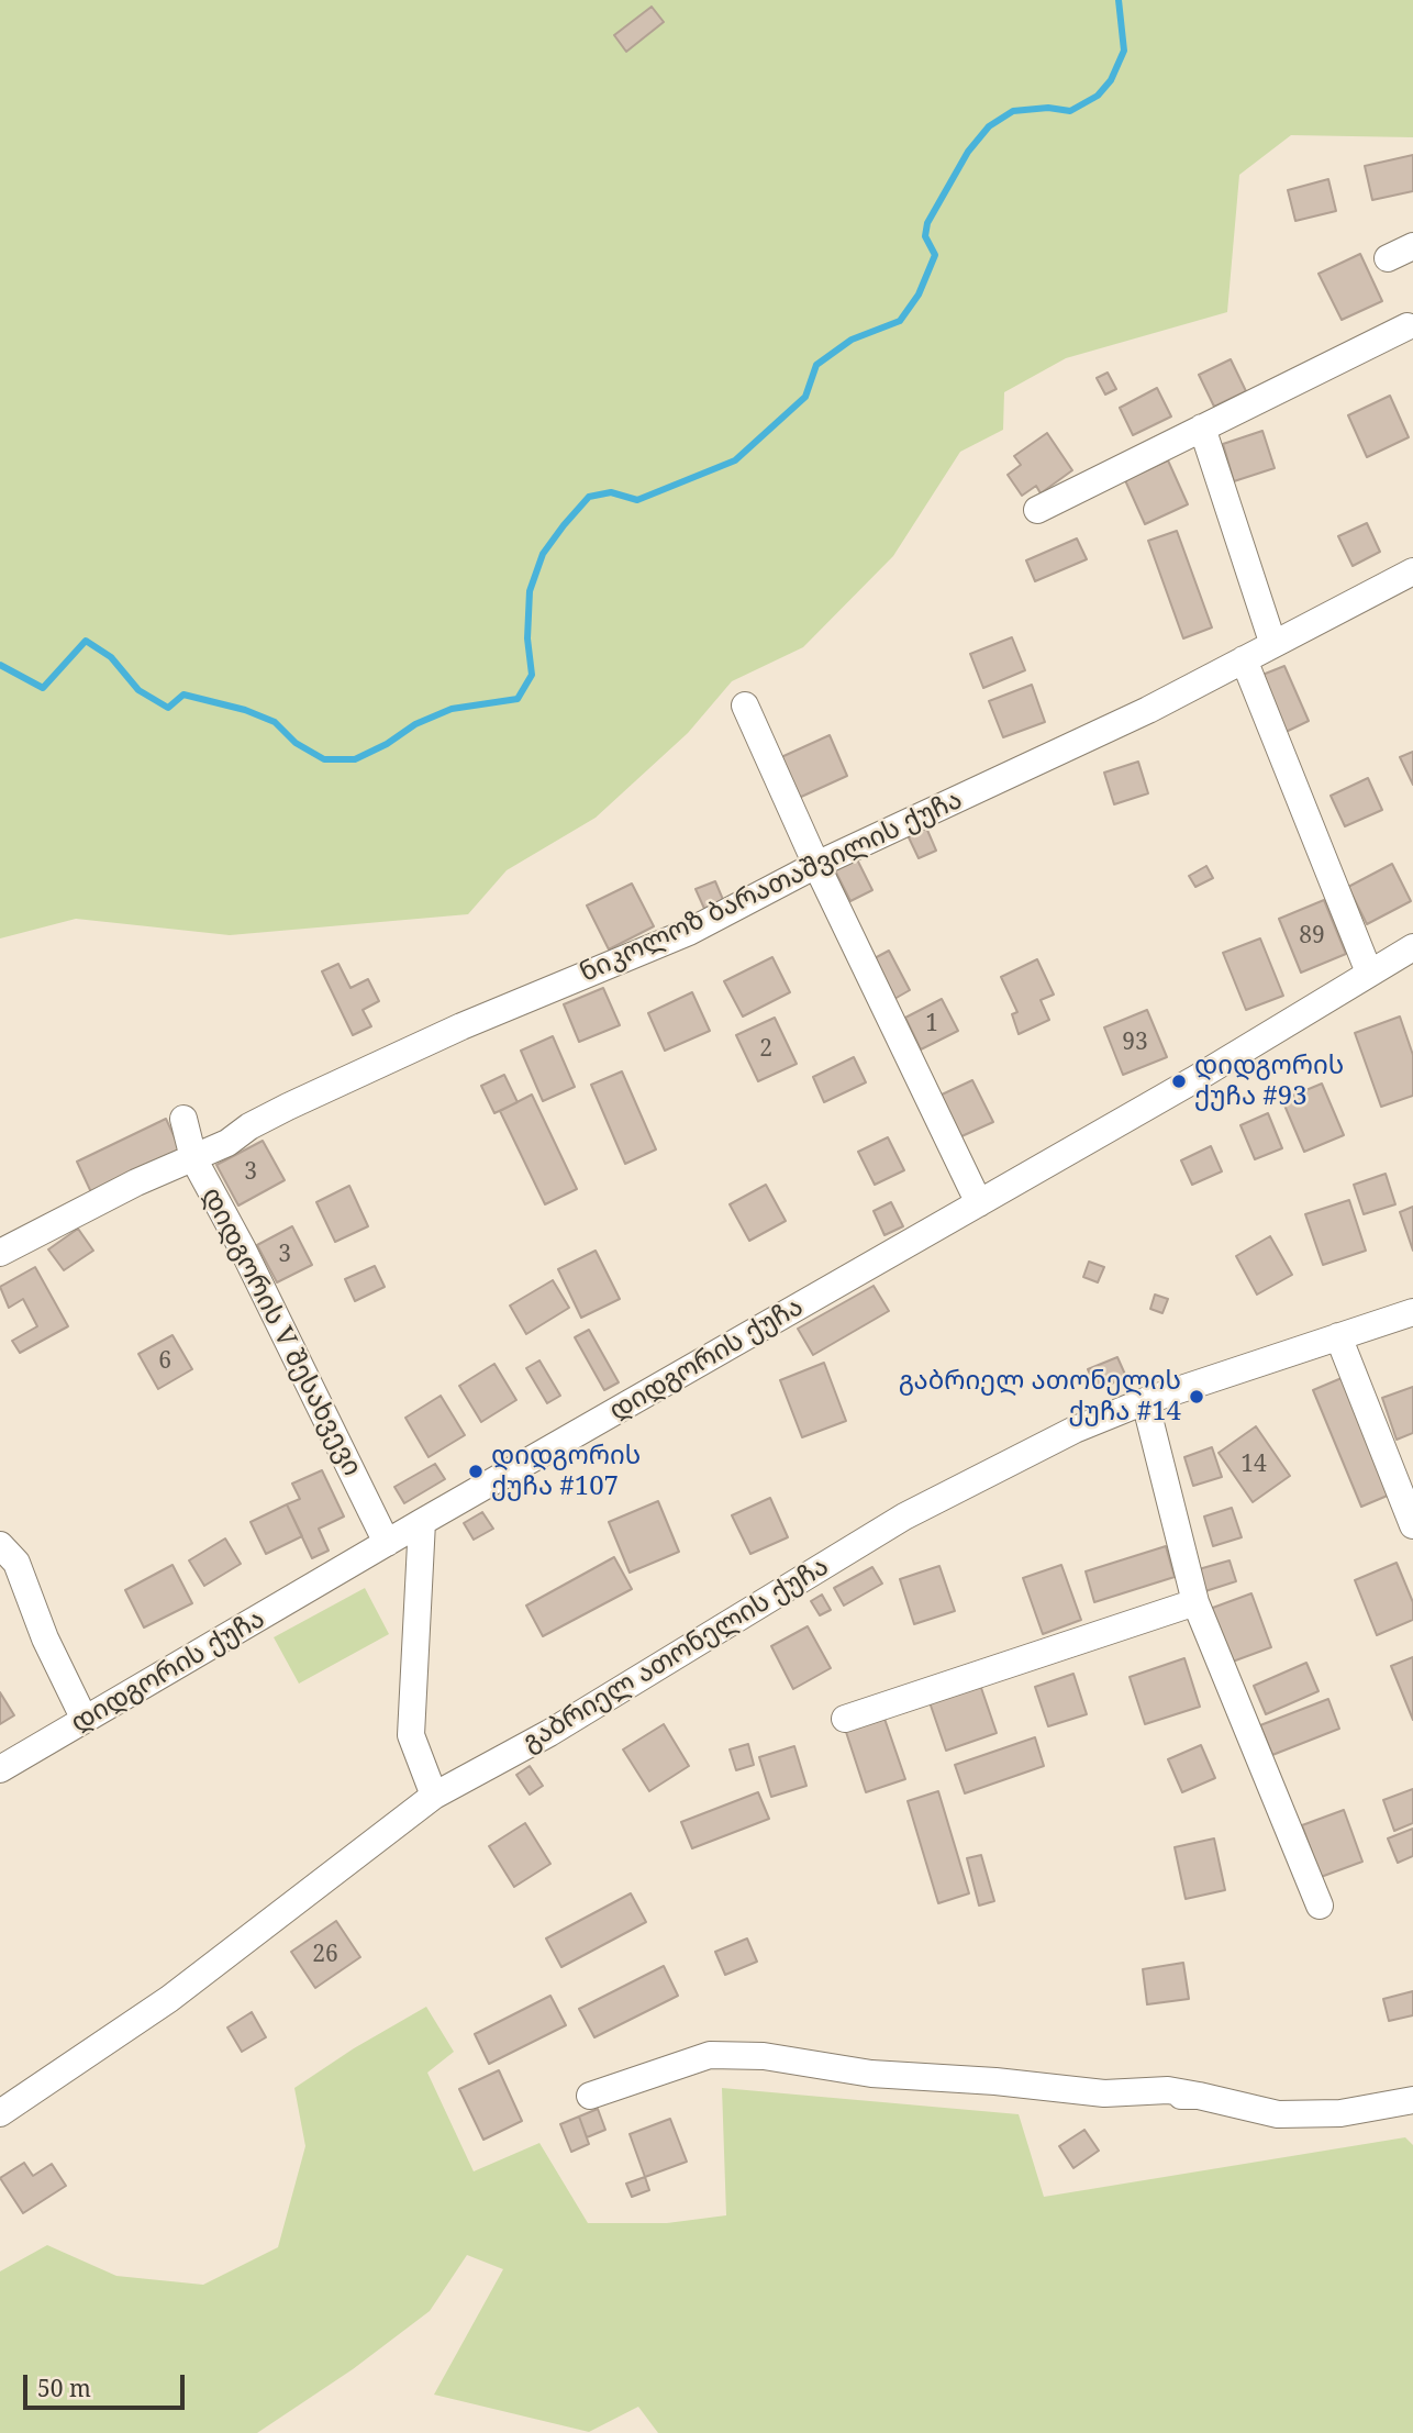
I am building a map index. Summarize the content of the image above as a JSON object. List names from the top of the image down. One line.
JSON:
{"streets":{"street":["ნიკოლოზ ბარათაშვილის ქუჩა","დიდგორის V შესახვევი","დიდგორის ქუჩა","გაბრიელ ათონელის ქუჩა"]},"crossings":[["ნიკოლოზ ბარათაშვილის ქუჩა","დიდგორის V შესახვევი"],["დიდგორის V შესახვევი","დიდგორის ქუჩა"]],"places":["დიდგორის ქუჩა #93","გაბრიელ ათონელის ქუჩა #14","დიდგორის ქუჩა #107"],"house_numbers":["89","1","93","2","3","3","6","14","26"],"scale_bar":"50 m"}
